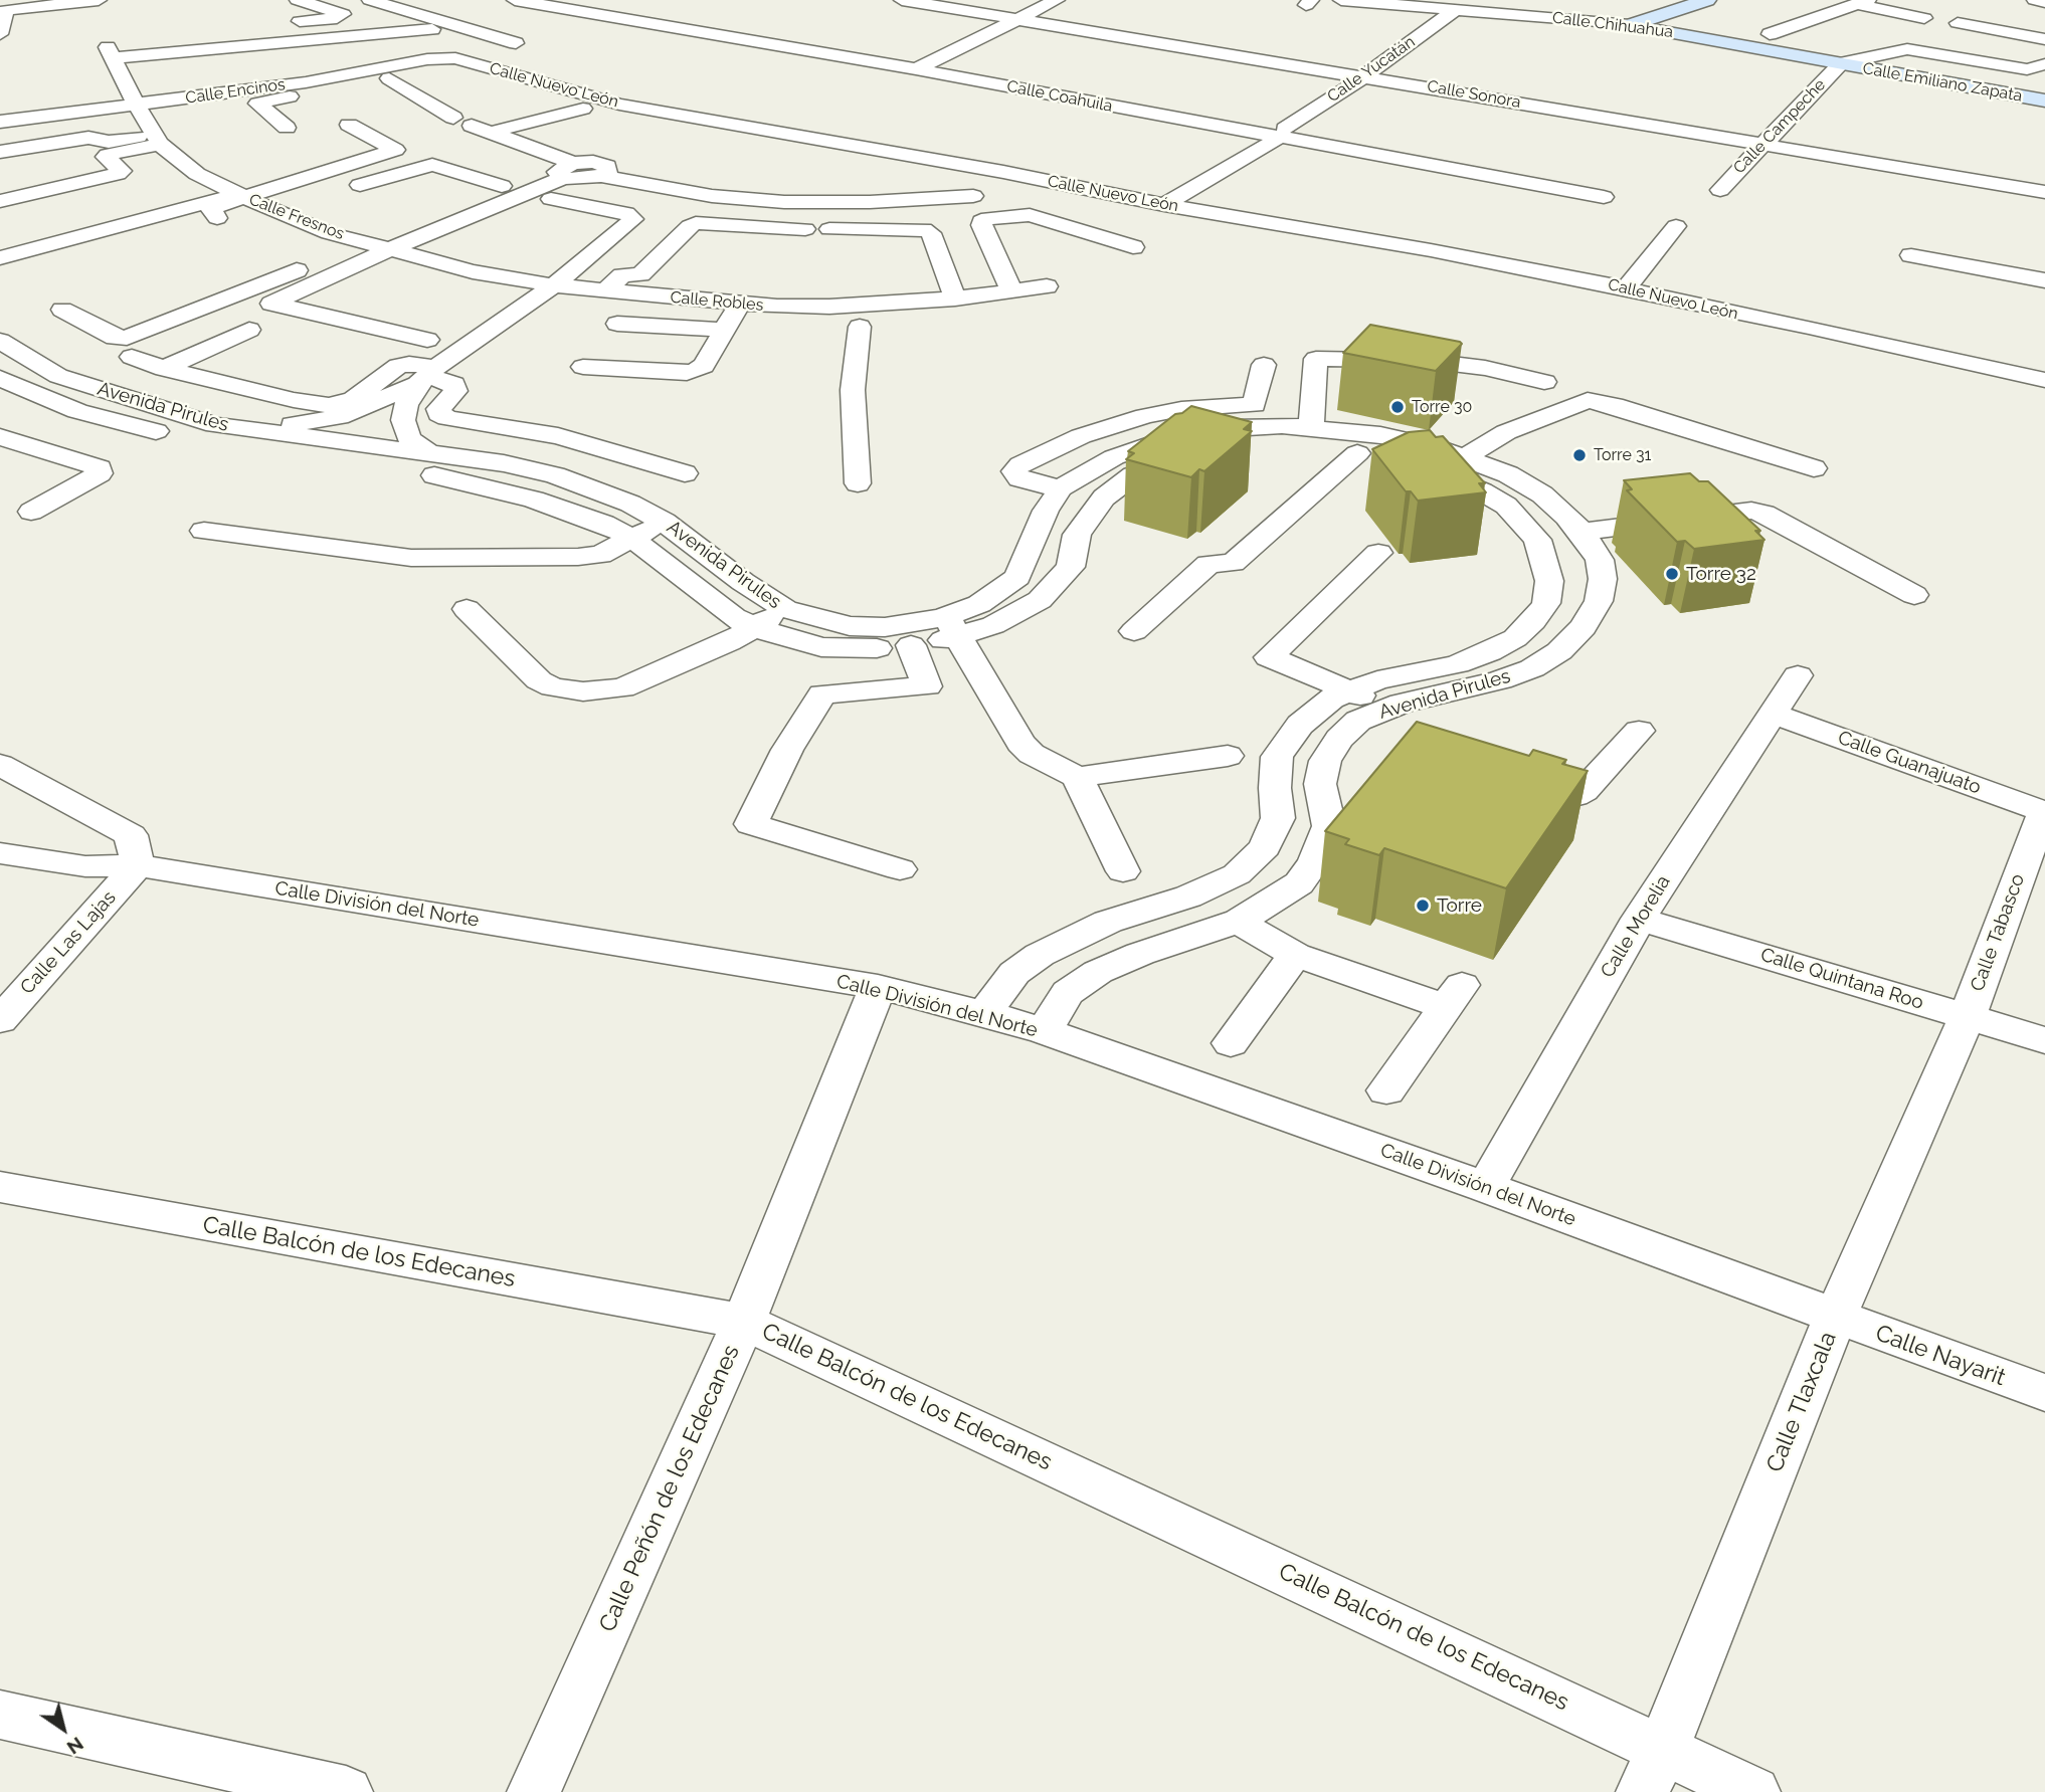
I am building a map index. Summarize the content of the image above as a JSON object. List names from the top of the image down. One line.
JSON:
{"streets":{"street":["Calle Chihuahua","Calle Yucatán","Calle Emiliano Zapata","Calle Nuevo León","Calle Encinos","Calle Sonora","Calle Coahuila","Calle Campeche","Calle Fresnos","Calle Robles","Avenida Pirules","Calle Guanajuato","Calle División del Norte","Calle Morelia","Calle Tabasco","Calle Las Lajas","Calle Quintana Roo","Calle Balcón de los Edecanes","Calle Nayarit","Calle Tlaxcala","Calle Peñón de los Edecanes"]},"crossings":[["Calle Chihuahua","Calle Yucatán"],["Calle Chihuahua","Calle Emiliano Zapata"],["Calle Chihuahua","Calle Campeche"],["Calle Yucatán","Calle Nuevo León"],["Calle Yucatán","Calle Sonora"],["Calle Yucatán","Calle Coahuila"],["Calle Emiliano Zapata","Calle Campeche"],["Calle Nuevo León","Calle Encinos"],["Calle Encinos","Calle Fresnos"],["Calle Sonora","Calle Campeche"],["Calle Fresnos","Calle Robles"],["Avenida Pirules","Calle División del Norte"],["Calle Guanajuato","Calle Morelia"],["Calle Guanajuato","Calle Tabasco"],["Calle División del Norte","Calle Morelia"],["Calle División del Norte","Calle Las Lajas"],["Calle División del Norte","Calle Nayarit"],["Calle División del Norte","Calle Tlaxcala"],["Calle División del Norte","Calle Peñón de los Edecanes"],["Calle Morelia","Calle Quintana Roo"],["Calle Tabasco","Calle Quintana Roo"],["Calle Tabasco","Calle Tlaxcala"],["Calle Quintana Roo","Calle Tlaxcala"],["Calle Balcón de los Edecanes","Calle Tlaxcala"],["Calle Balcón de los Edecanes","Calle Peñón de los Edecanes"],["Calle Nayarit","Calle Tlaxcala"]],"places":["Torre 30","Torre 31","Torre 32","Torre"],"north":"bottom right"}
